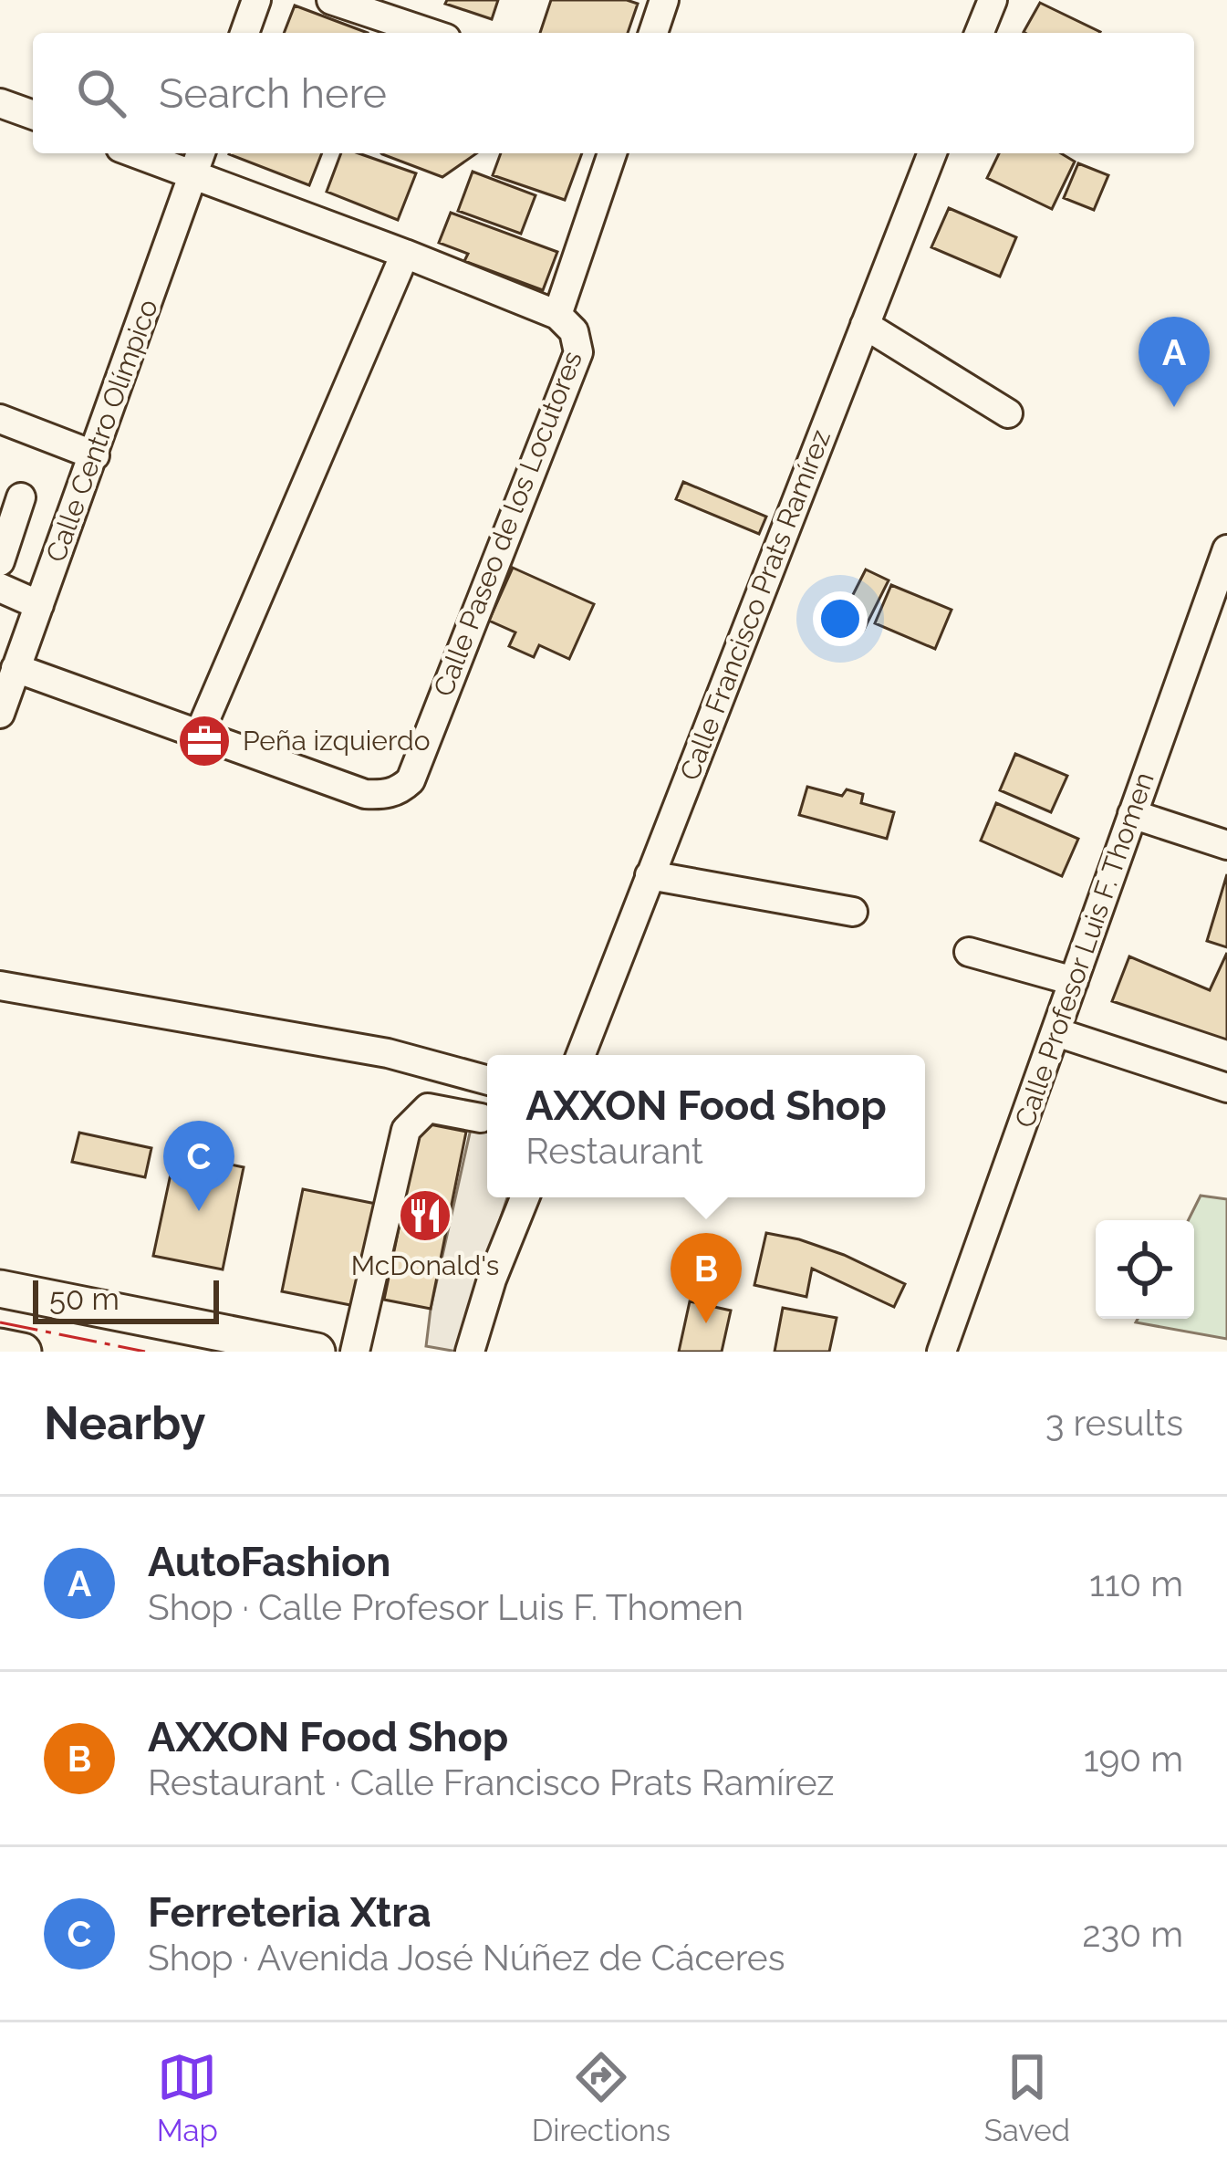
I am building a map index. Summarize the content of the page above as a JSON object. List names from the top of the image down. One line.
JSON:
{"streets":{"street":["Calle Centro Olímpico","Calle Paseo de los Locutores","Calle Francisco Prats Ramírez","Calle Profesor Luis F. Thomen"]},"places":{"office":["Peña izquierdo"],"restaurant":["McDonald's"]},"scale_bar":"50 m","page":{"search":"Search here","pins":["A","C","B"],"popup":["AXXON Food Shop","Restaurant"],"scale":"50 m","heading":["Nearby","3 results"],"list":[{"mark":"A","name":"AutoFashion","note":"Shop · Calle Profesor Luis F. Thomen","value":"110 m"},{"mark":"B","name":"AXXON Food Shop","note":"Restaurant · Calle Francisco Prats Ramírez","value":"190 m"},{"mark":"C","name":"Ferreteria Xtra","note":"Shop · Avenida José Núñez de Cáceres","value":"230 m"}],"nav":["Map","Directions","Saved"]}}
